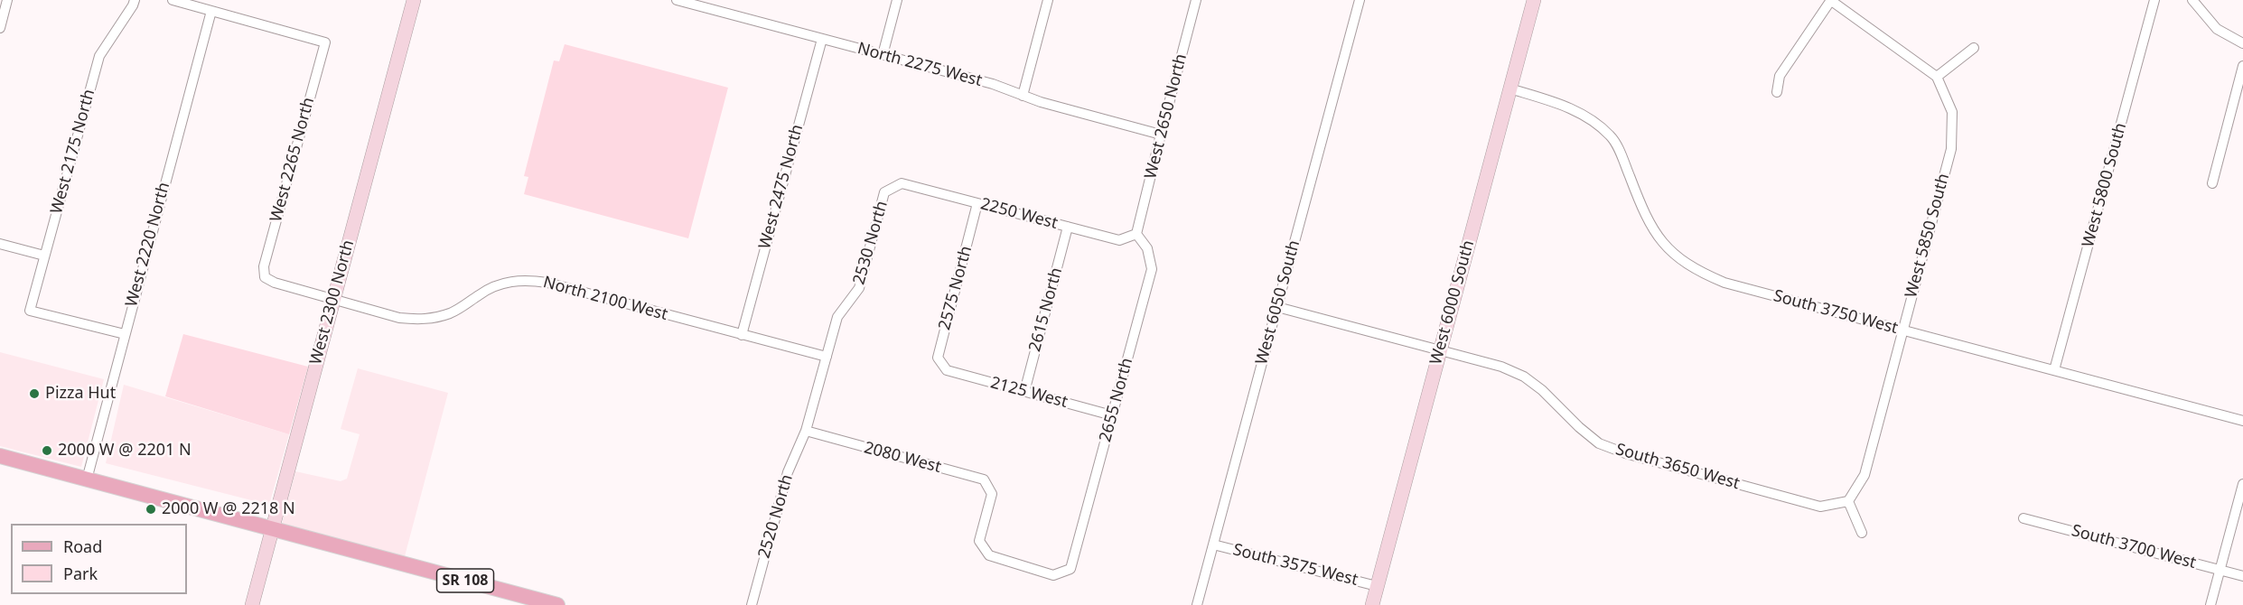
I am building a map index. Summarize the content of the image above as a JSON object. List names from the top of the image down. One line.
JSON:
{"streets":{"main road":["SR 108"],"street":["North 2275 West","West 2650 North","West 2175 North","West 2265 North","West 5800 South","West 2475 North","2250 West","West 5850 South","2530 North","West 2220 North","2575 North","North 2100 West","West 2300 North","West 6050 South","West 6000 South","2615 North","South 3750 West","2125 West","2655 North","2080 West","South 3650 West","2520 North","South 3700 West","South 3575 West"]},"crossings":[["North 2275 West","West 2650 North"],["North 2275 West","West 2475 North"],["West 2650 North","2250 West"],["West 2650 North","2655 North"],["West 2175 North","West 2220 North"],["West 2265 North","West 2220 North"],["West 2265 North","North 2100 West"],["West 5800 South","South 3750 West"],["West 2475 North","North 2100 West"],["2250 West","2530 North"],["2250 West","2575 North"],["2250 West","2615 North"],["2250 West","2655 North"],["West 5850 South","South 3750 West"],["West 5850 South","South 3650 West"],["2530 North","North 2100 West"],["2530 North","2080 West"],["2530 North","2520 North"],["West 2220 North","SR 108"],["2575 North","2125 West"],["North 2100 West","West 2300 North"],["West 2300 North","SR 108"],["West 6050 South","South 3650 West"],["West 6050 South","South 3575 West"],["West 6000 South","South 3750 West"],["West 6000 South","South 3650 West"],["West 6000 South","South 3575 West"],["2615 North","2125 West"],["2125 West","2655 North"],["2655 North","2080 West"],["2080 West","2520 North"]],"places":["Pizza Hut","2000 W @ 2201 N","2000 W @ 2218 N"],"legend":["Road","Park"]}
